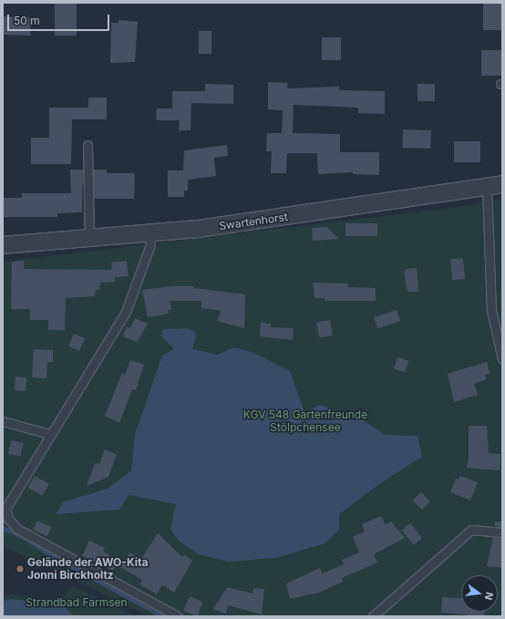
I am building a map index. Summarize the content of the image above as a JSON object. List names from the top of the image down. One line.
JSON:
{"streets":{"street":["Swartenhorst"]},"parks":["KGV 548 Gartenfreunde Stölpchensee","Strandbad Farmsen"],"places":["Gelände der AWO-Kita Jonni Birckholtz"],"scale_bar":"50 m","north":"right"}
